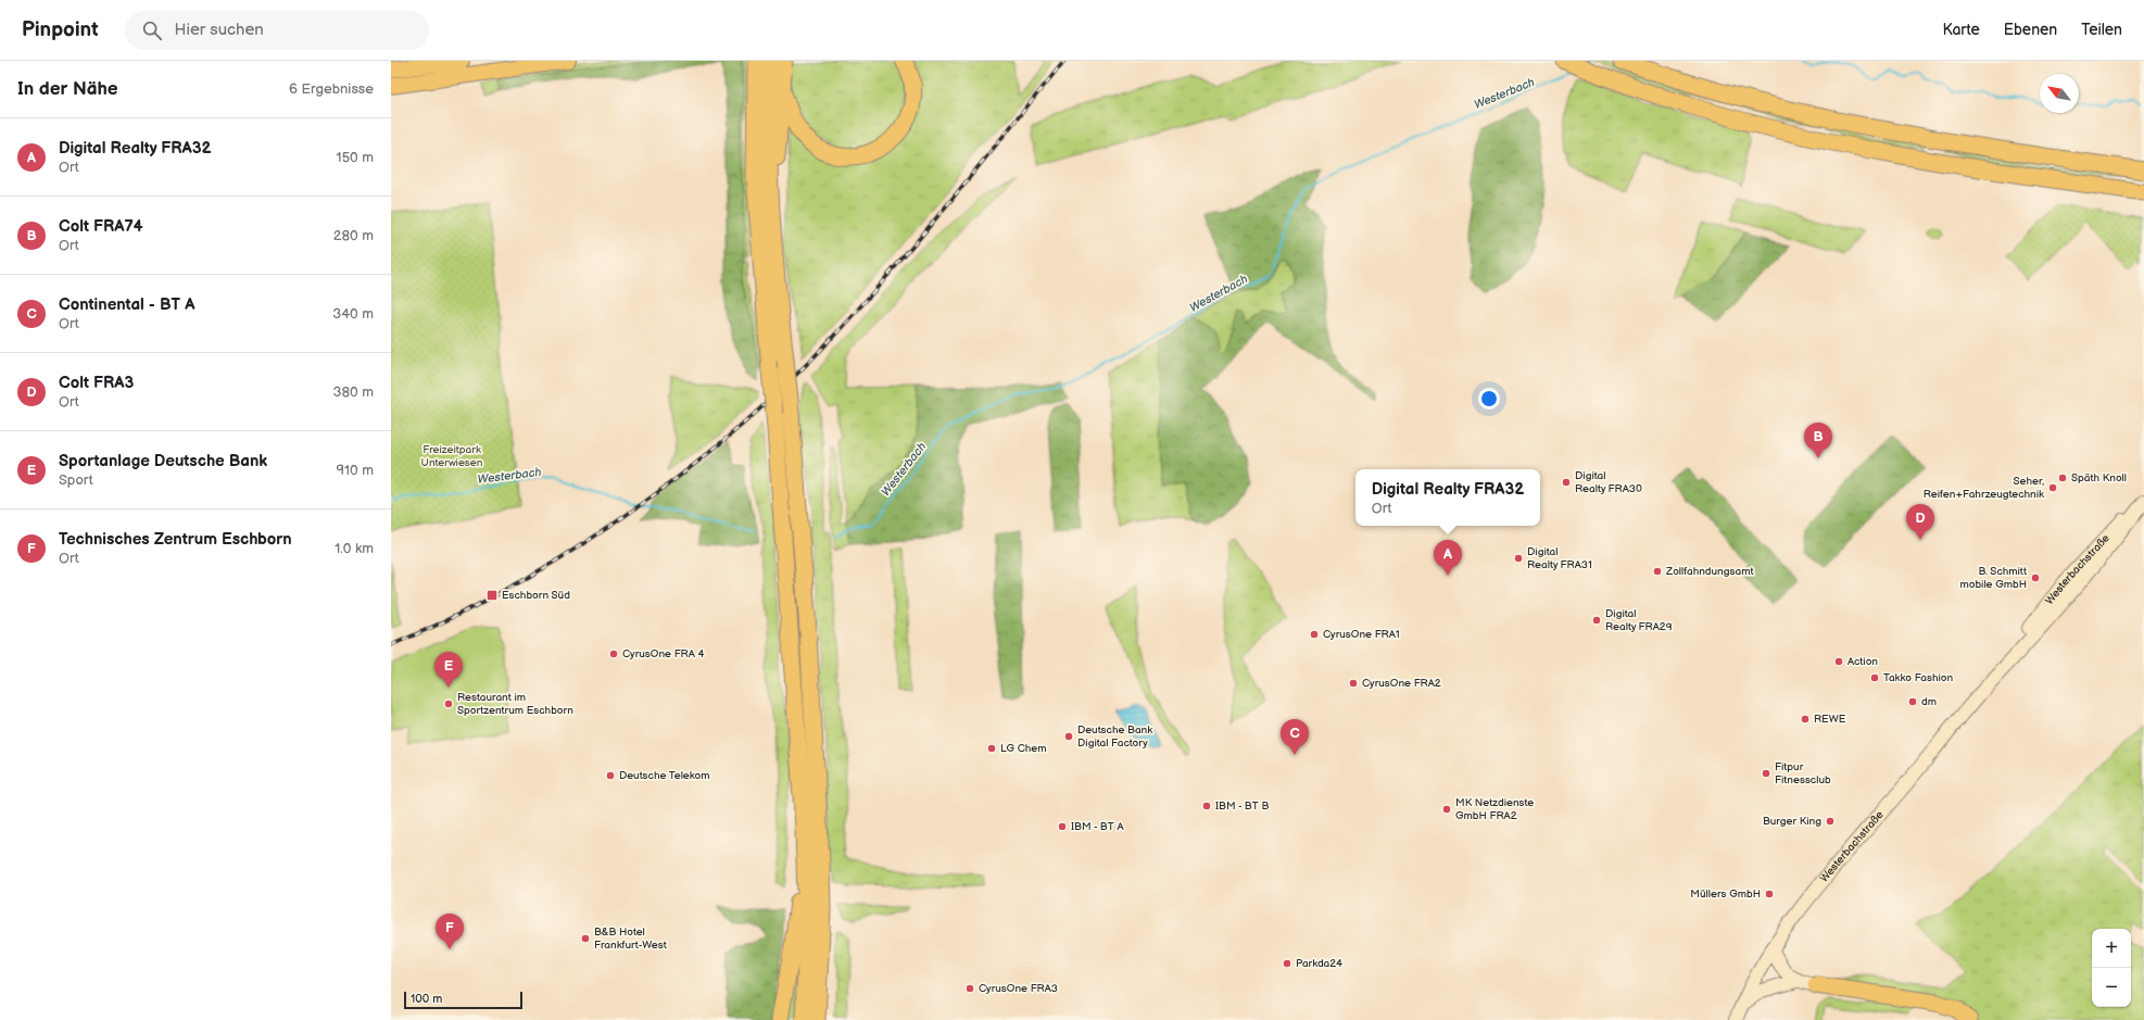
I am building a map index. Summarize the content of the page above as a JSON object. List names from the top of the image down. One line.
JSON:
{"streets":{"main road":["Westerbachstraße"]},"water":["Westerbach"],"parks":["Freizeitpark Unterwiesen"],"places":{"other":["Späth Knoll","Digital Realty FRA30","Seher, Reifen+Fahrzeugtechnik","Digital Realty FRA31","Zollfahndungsamt","B. Schmitt mobile GmbH","Digital Realty FRA29","CyrusOne FRA1","CyrusOne FRA 4","Action","Takko Fashion","CyrusOne FRA2","dm","Restaurant im Sportzentrum Eschborn","REWE","Deutsche Bank Digital Factory","LG Chem","Fitpur Fitnessclub","Deutsche Telekom","IBM - BT B","MK Netzdienste GmbH FRA2","Burger King","IBM - BT A","Müllers GmbH","B&B Hotel Frankfurt-West","Parkda24","CyrusOne FRA3"],"transit":["Eschborn Süd"]},"scale_bar":"100 m","north":"top left","page":{"header":"Pinpoint","search":"Hier suchen","nav":["Karte","Ebenen","Teilen"],"heading":["In der Nähe","6 Ergebnisse"],"list":[{"mark":"A","name":"Digital Realty FRA32","note":"Ort","value":"150 m"},{"mark":"B","name":"Colt FRA74","note":"Ort","value":"280 m"},{"mark":"C","name":"Continental - BT A","note":"Ort","value":"340 m"},{"mark":"D","name":"Colt FRA3","note":"Ort","value":"380 m"},{"mark":"E","name":"Sportanlage Deutsche Bank","note":"Sport","value":"910 m"},{"mark":"F","name":"Technisches Zentrum Eschborn","note":"Ort","value":"1.0 km"}],"pins":["B","D","A","E","C","F"],"popup":["Digital Realty FRA32","Ort"],"map_buttons":["+","−"],"scale":"100 m"}}
